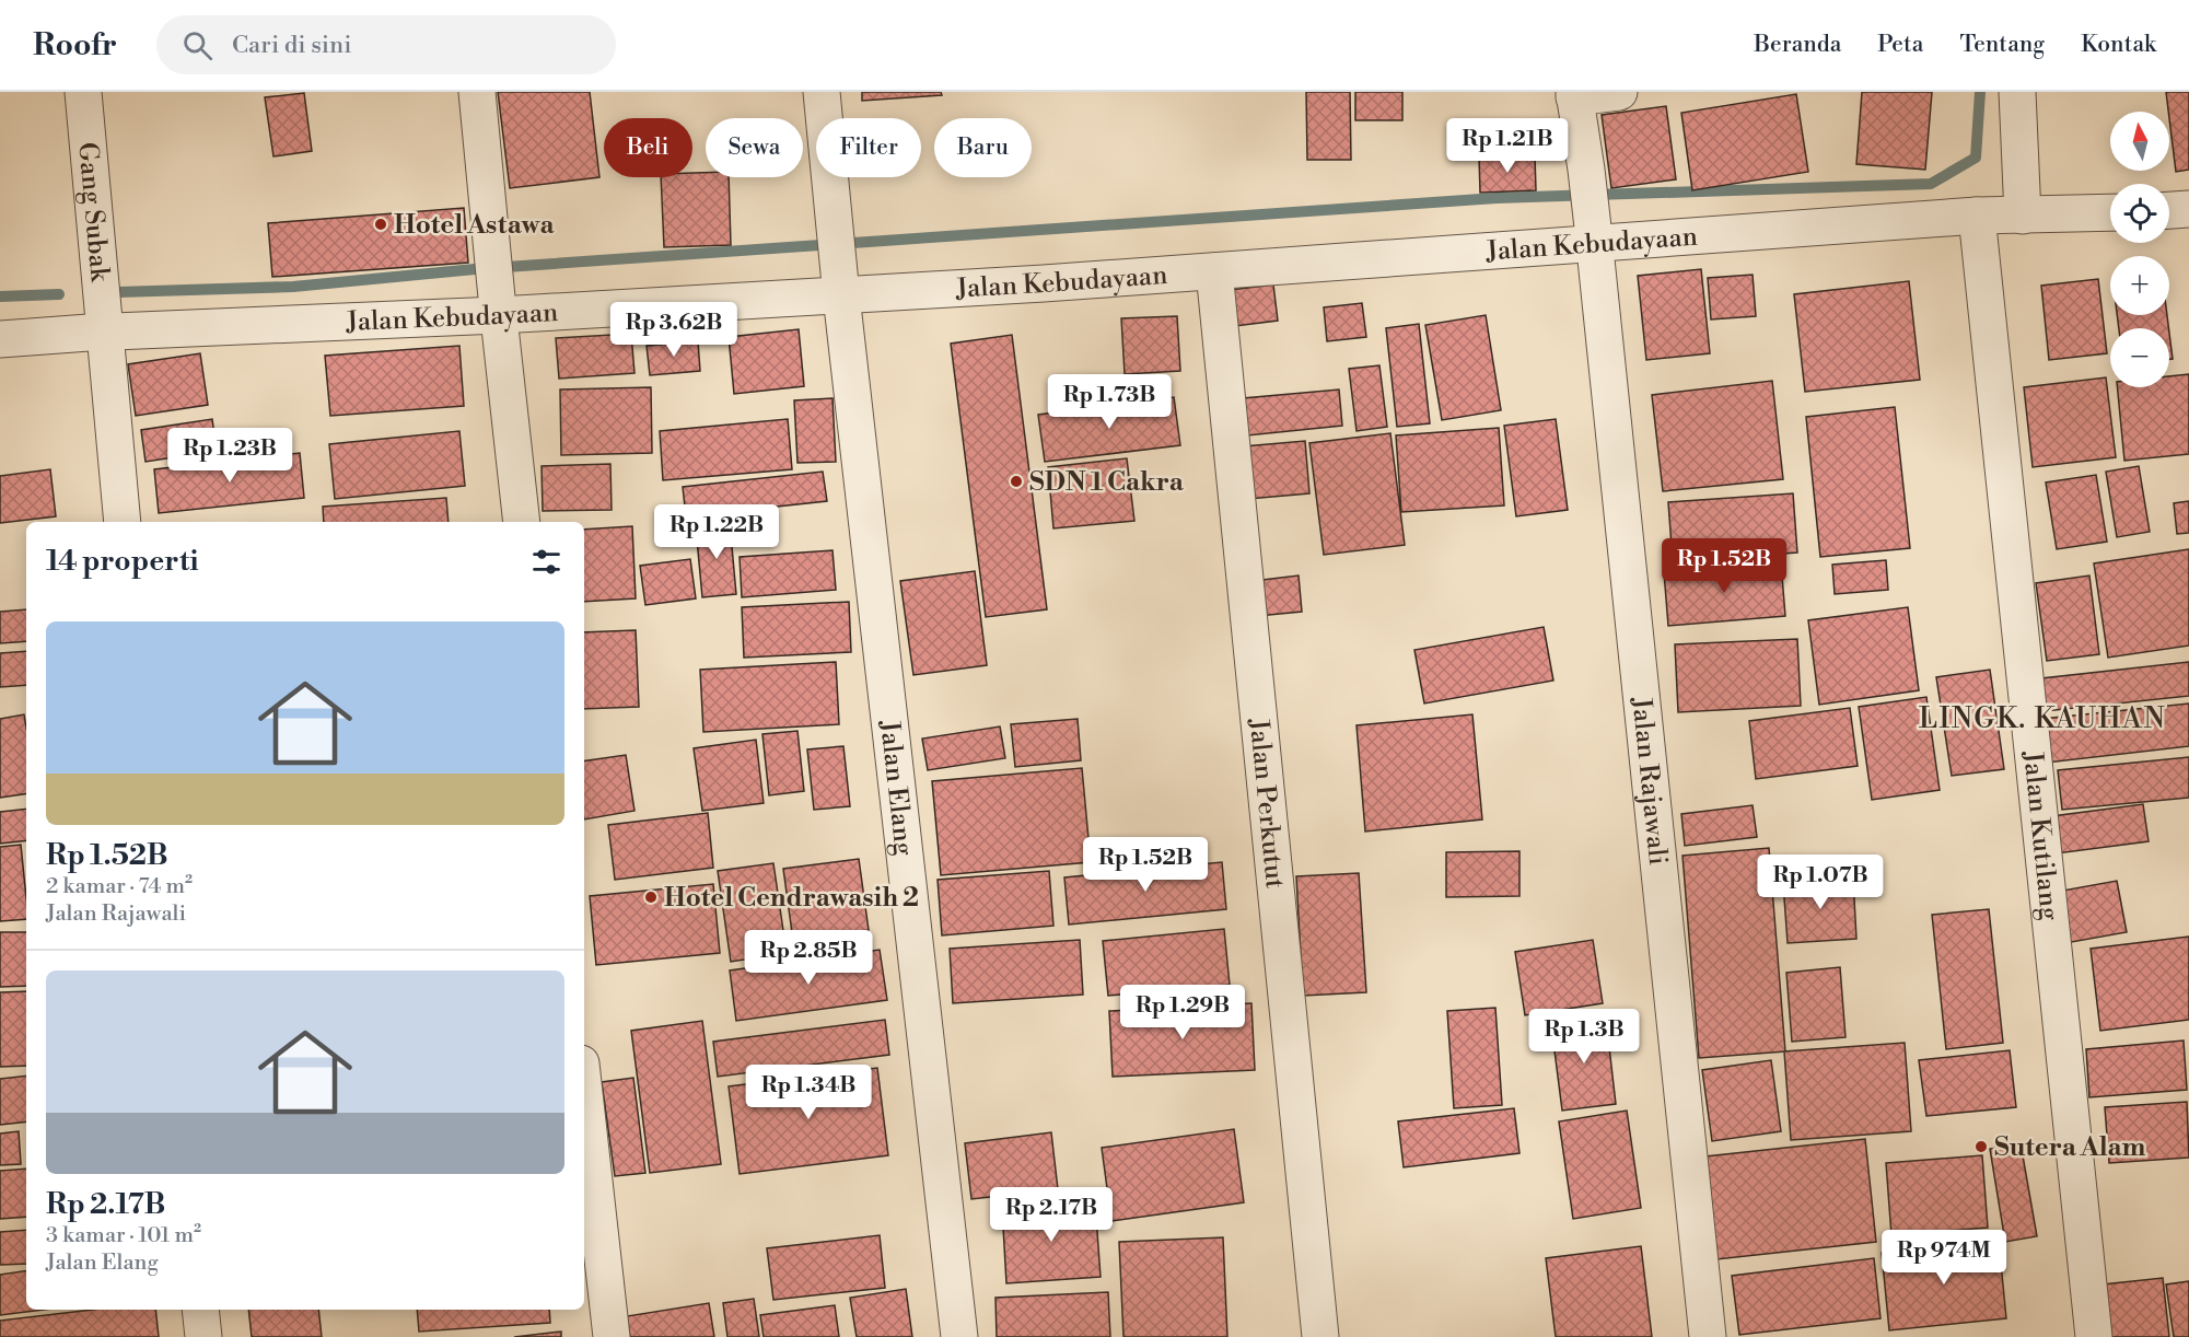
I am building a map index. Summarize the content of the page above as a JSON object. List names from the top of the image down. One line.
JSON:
{"streets":{"street":["Gang Subak","Jalan Kebudayaan","Jalan Rajawali","Jalan Elang","Jalan Perkutut","Jalan Kutilang"]},"crossings":[["Gang Subak","Jalan Kebudayaan"],["Jalan Kebudayaan","Jalan Rajawali"],["Jalan Kebudayaan","Jalan Elang"],["Jalan Kebudayaan","Jalan Perkutut"],["Jalan Kebudayaan","Jalan Kutilang"]],"districts":["LINGK. KAUHAN"],"places":["Hotel Astawa","SDN 1 Cakra","Hotel Cendrawasih 2","Sutera Alam"],"north":"top","page":{"header":"Roofr","search":"Cari di sini","nav":["Beranda","Peta","Tentang","Kontak"],"map_buttons":["+","−"],"price":["Rp 1.21B","Rp 3.62B","Rp 1.73B","Rp 1.23B","Rp 1.22B","Rp 1.52B","Rp 1.52B","Rp 1.07B","Rp 2.85B","Rp 1.29B","Rp 1.3B","Rp 1.34B","Rp 2.17B","Rp 974M"],"chip":["Beli","Sewa","Filter","Baru"],"heading":"14 properti","list":[{"name":"Rp 1.52B","note":"2 kamar · 74 m² · Jalan Rajawali"},{"name":"Rp 2.17B","note":"3 kamar · 101 m² · Jalan Elang"}]}}
